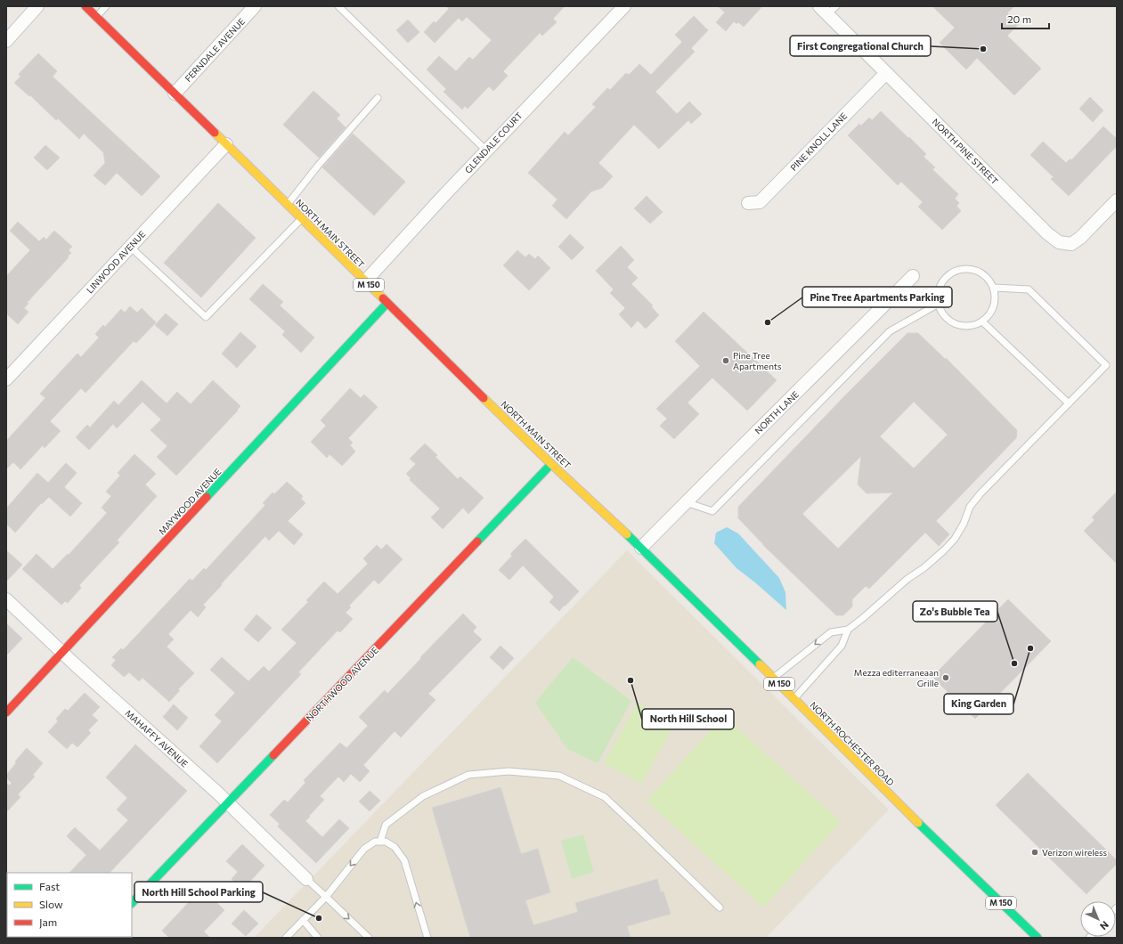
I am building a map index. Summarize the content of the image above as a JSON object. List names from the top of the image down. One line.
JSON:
{"streets":{"main road":["NORTH MAIN STREET","M 150","MAYWOOD AVENUE","NORTHWOOD AVENUE","NORTH ROCHESTER ROAD"],"street":["FERNDALE AVENUE","PINE KNOLL LANE","GLENDALE COURT","NORTH PINE STREET","LINWOOD AVENUE","NORTH LANE","MAHAFFY AVENUE"]},"crossings":[["FERNDALE AVENUE","NORTH MAIN STREET"],["PINE KNOLL LANE","NORTH PINE STREET"],["GLENDALE COURT","NORTH MAIN STREET"],["NORTH MAIN STREET","LINWOOD AVENUE"],["NORTH MAIN STREET","NORTH LANE"],["NORTH MAIN STREET","MAYWOOD AVENUE"],["NORTH MAIN STREET","NORTHWOOD AVENUE"],["NORTH MAIN STREET","NORTH ROCHESTER ROAD"],["MAYWOOD AVENUE","MAHAFFY AVENUE"],["NORTHWOOD AVENUE","MAHAFFY AVENUE"]],"places":["First Congregational Church","Pine Tree Apartments Parking","Pine Tree Apartments","King Garden","Zo's Bubble Tea","Mezza editerraneaan Grille","North Hill School","Verizon wireless","North Hill School Parking"],"legend":["Fast","Slow","Jam"],"scale_bar":"20 m","north":"bottom right"}
